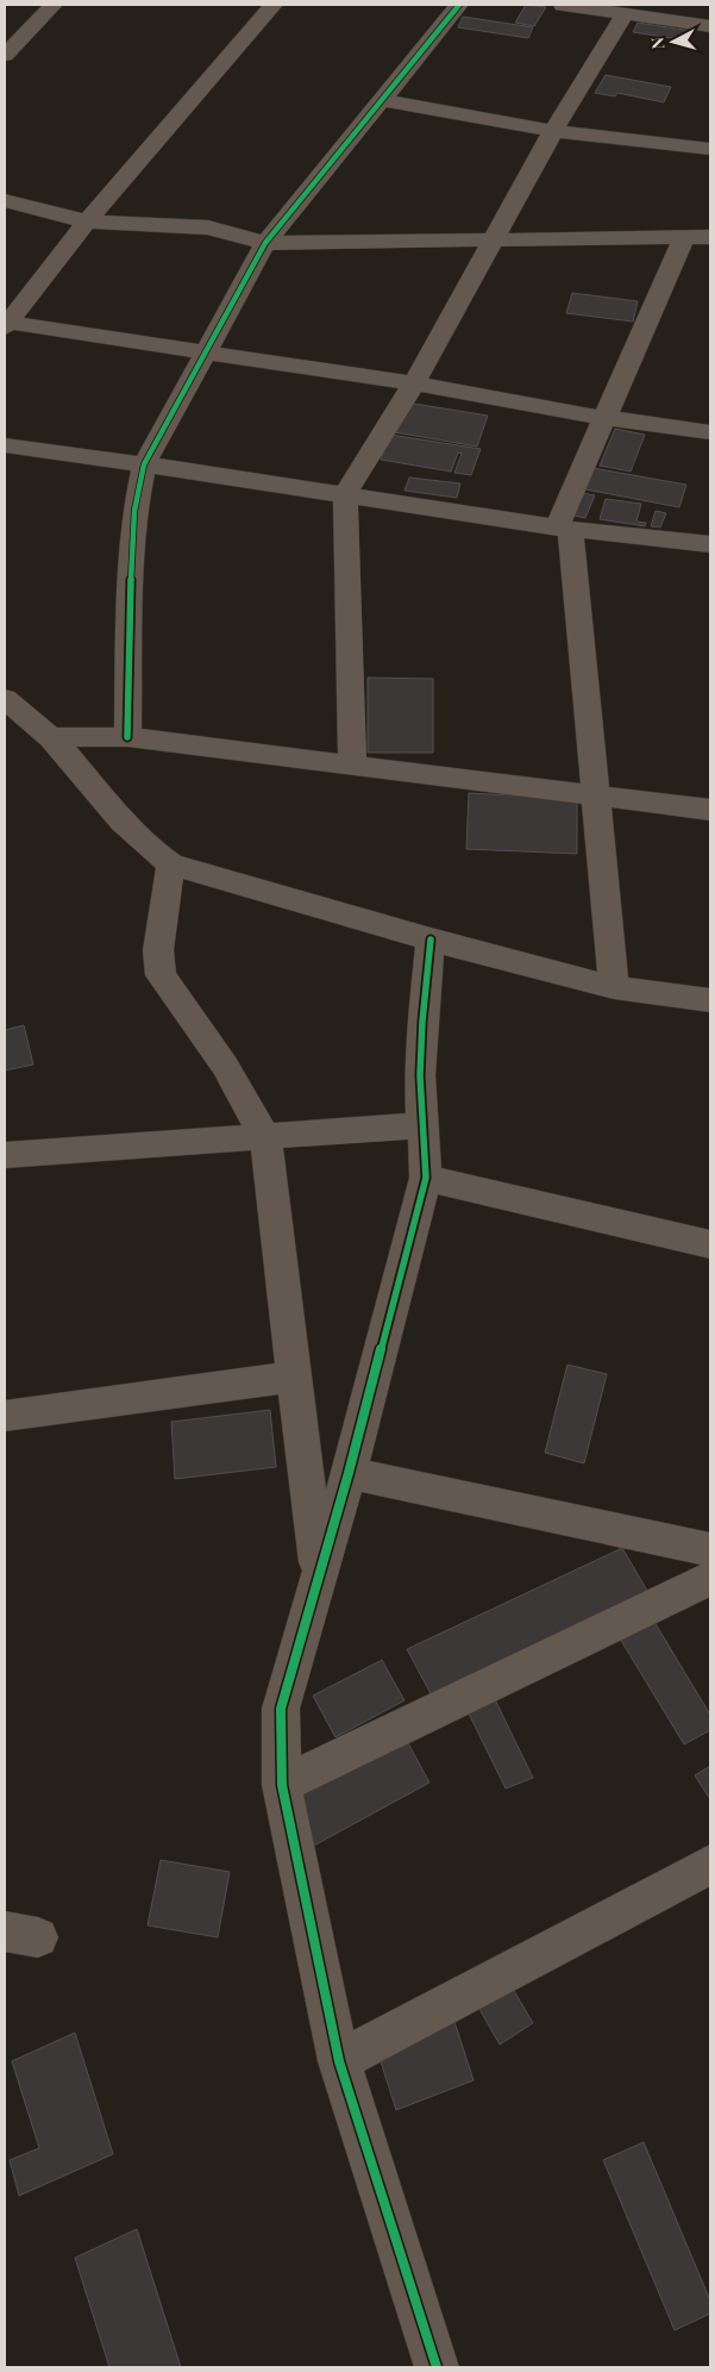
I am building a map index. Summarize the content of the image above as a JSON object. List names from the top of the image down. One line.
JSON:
{"north":"left"}
